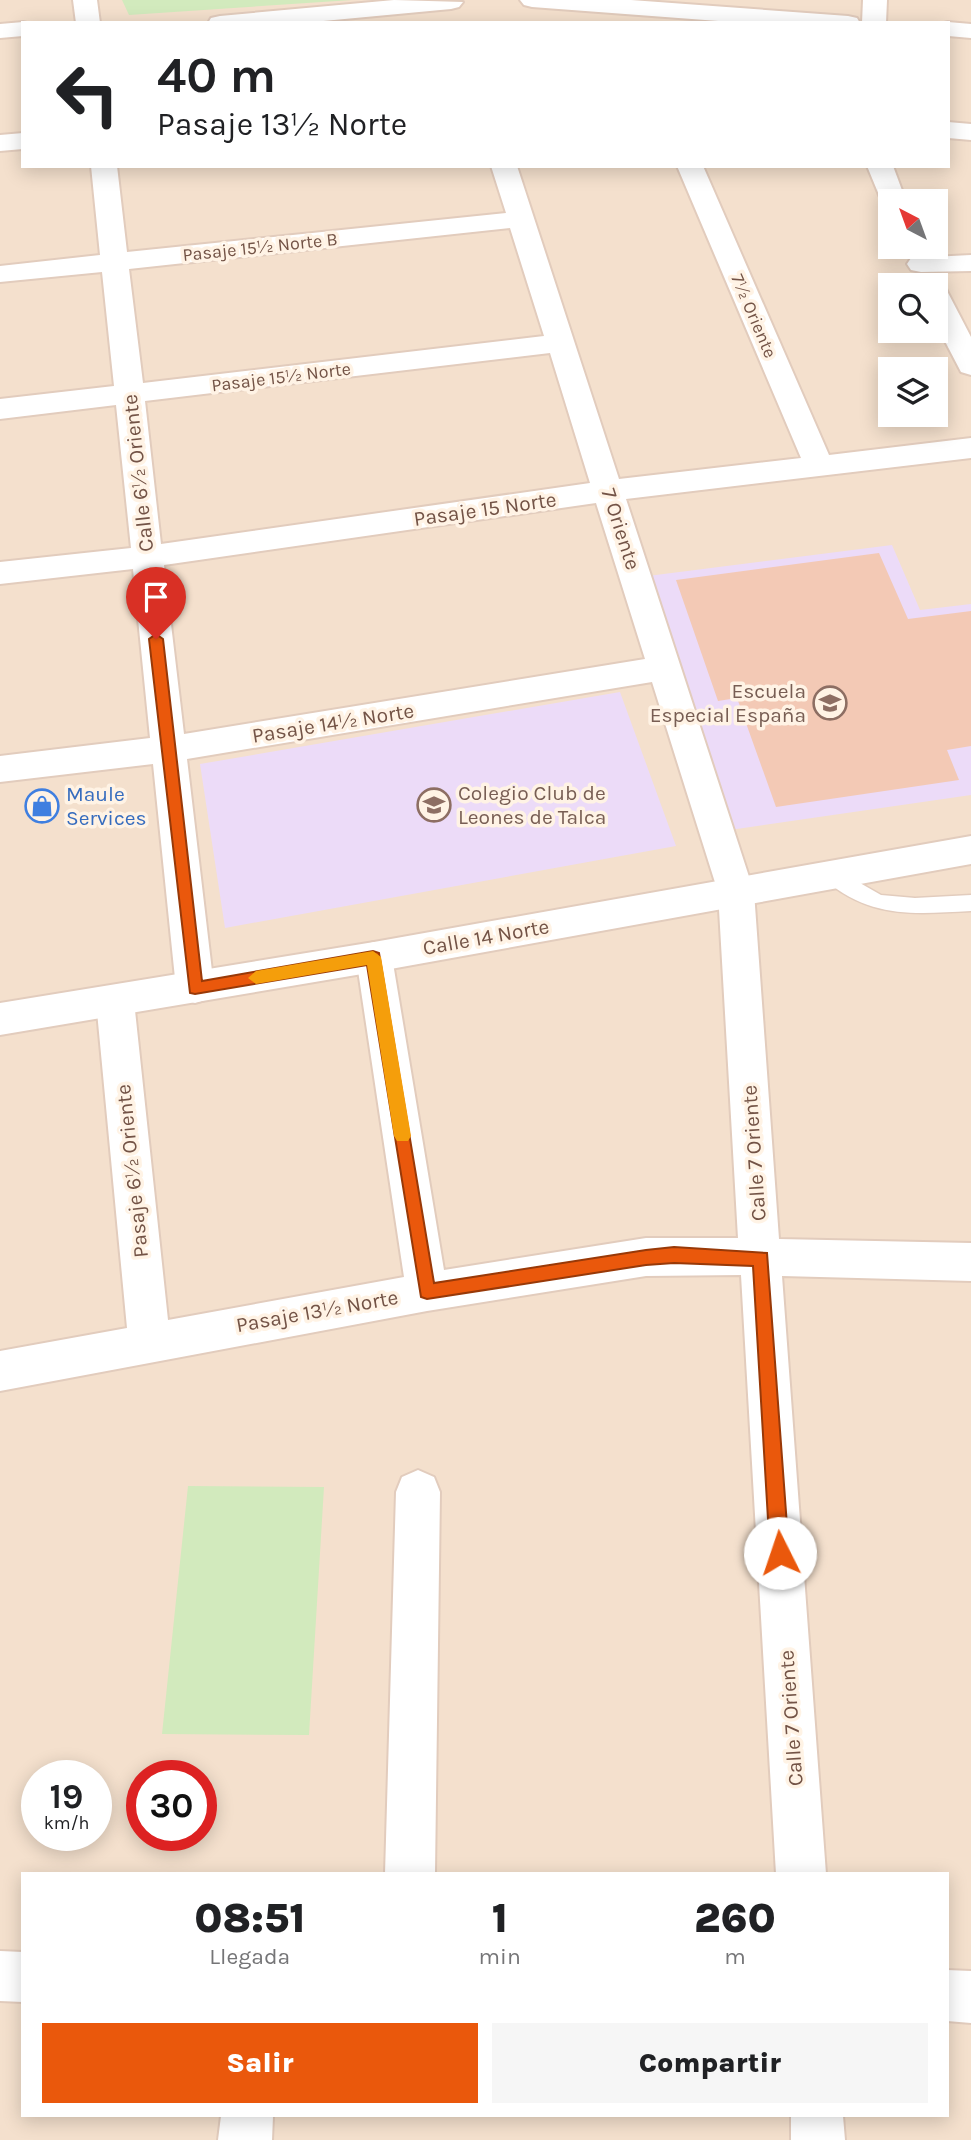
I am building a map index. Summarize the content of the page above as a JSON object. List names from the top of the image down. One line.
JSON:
{"streets":{"street":["Pasaje 15½ Norte B","7½ Oriente","Pasaje 15½ Norte","Calle 6½ Oriente","Pasaje 15 Norte","7 Oriente","Pasaje 14½ Norte","Calle 14 Norte","Calle 7 Oriente","Pasaje 6½ Oriente","Pasaje 13½ Norte"]},"crossings":[["Pasaje 15½ Norte B","Calle 6½ Oriente"],["Pasaje 15½ Norte B","7 Oriente"],["7½ Oriente","Pasaje 15 Norte"],["Pasaje 15½ Norte","Calle 6½ Oriente"],["Pasaje 15½ Norte","7 Oriente"],["Calle 6½ Oriente","Pasaje 15 Norte"],["Calle 6½ Oriente","Pasaje 14½ Norte"],["Calle 6½ Oriente","Calle 14 Norte"],["Pasaje 15 Norte","7 Oriente"],["7 Oriente","Pasaje 14½ Norte"],["7 Oriente","Calle 14 Norte"],["7 Oriente","Calle 7 Oriente"],["Calle 14 Norte","Calle 7 Oriente"],["Calle 14 Norte","Pasaje 6½ Oriente"],["Calle 7 Oriente","Pasaje 13½ Norte"],["Pasaje 6½ Oriente","Pasaje 13½ Norte"]],"places":{"school or university":["Escuela Especial España","Colegio Club de Leones de Talca"],"shop":["Maule Services"]},"north":"top left","page":{"turn":["40 m","Pasaje 13½ Norte"],"speed":"19 km/h","limit":"30","eta":["08:51","Llegada","1","min","260","m"],"buttons":["Salir","Compartir"]}}
